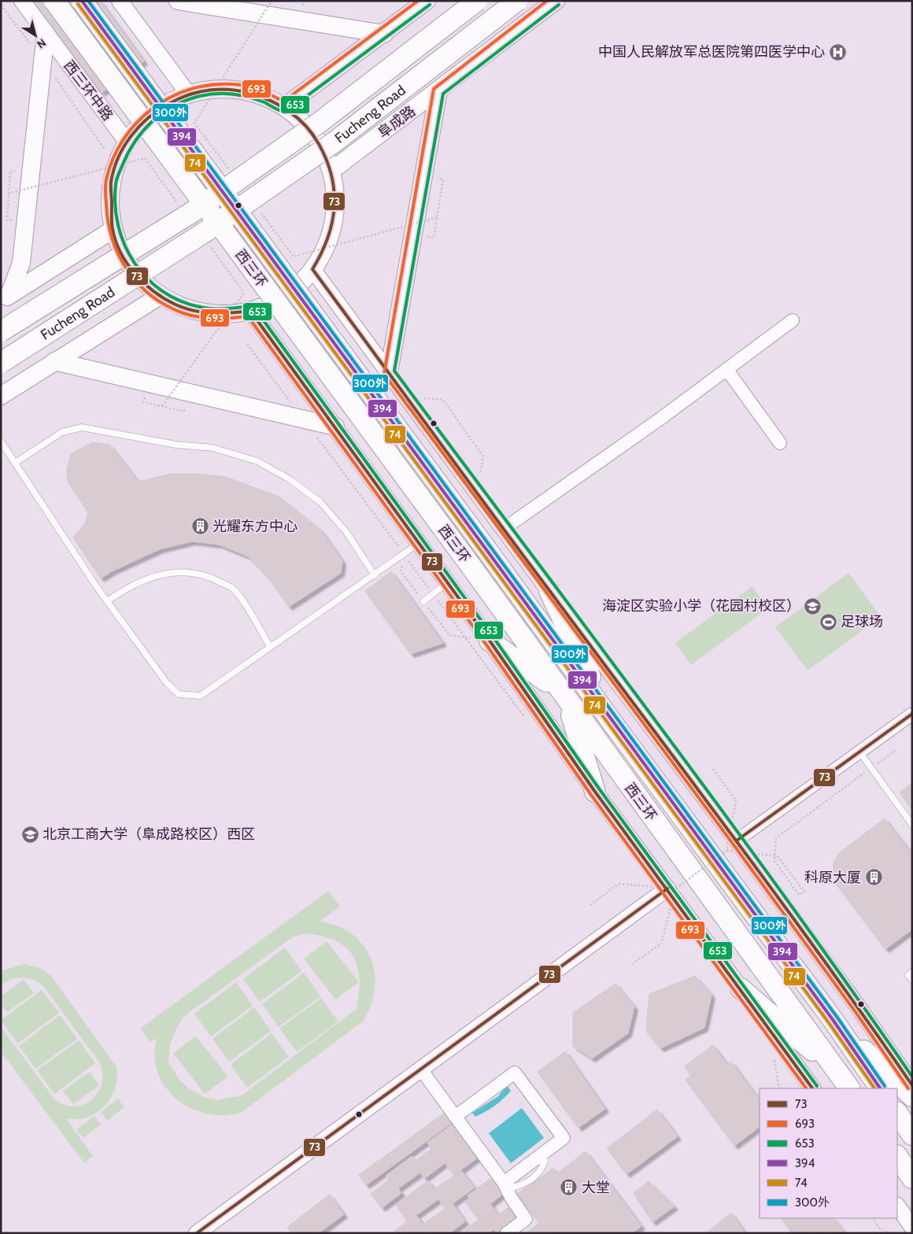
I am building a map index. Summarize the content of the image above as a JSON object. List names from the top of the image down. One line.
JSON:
{"streets":{"highway":["Fucheng Road","西三环"],"main road":["阜成路"],"street":["西三环中路"]},"places":{"hospital":["中国人民解放军总医院第四医学中心"],"building":["光耀东方中心","科原大厦","大堂"],"school or university":["海淀区实验小学（花园村校区）","北京工商大学（阜成路校区）西区"],"sports":["足球场"]},"lines":["transit line 693","transit line 394","transit line 300外","transit line 74","transit line 653","transit line 73"],"legend":["73","693","653","394","74","300外"],"north":"bottom right"}
